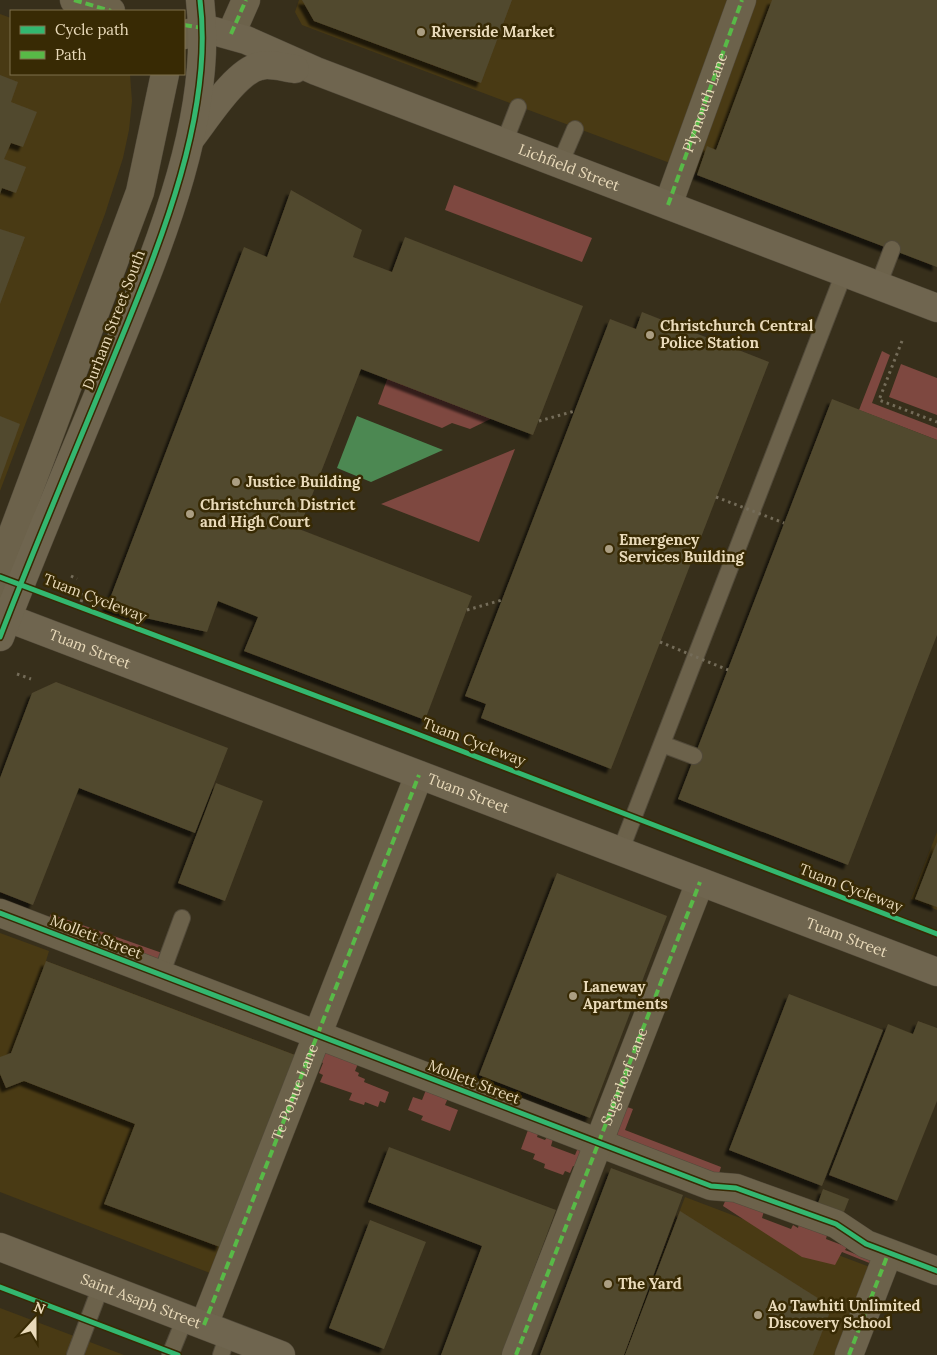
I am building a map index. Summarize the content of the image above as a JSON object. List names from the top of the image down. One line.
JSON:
{"streets":{"main road":["Lichfield Street","Durham Street South","Tuam Street","Saint Asaph Street"],"street":["Plymouth Lane","Mollett Street","Sugarloaf Lane","Te Pohue Lane"],"cycle path":["Tuam Cycleway"]},"crossings":[["Plymouth Lane","Lichfield Street"],["Lichfield Street","Durham Street South"],["Durham Street South","Tuam Street"],["Tuam Street","Sugarloaf Lane"],["Tuam Street","Te Pohue Lane"],["Mollett Street","Sugarloaf Lane"],["Mollett Street","Te Pohue Lane"],["Te Pohue Lane","Saint Asaph Street"]],"places":["Riverside Market","Christchurch Central Police Station","Justice Building","Christchurch District and High Court","Emergency Services Building","Laneway Apartments","The Yard","Ao Tawhiti Unlimited Discovery School"],"legend":["Cycle path","Path"],"north":"top"}
